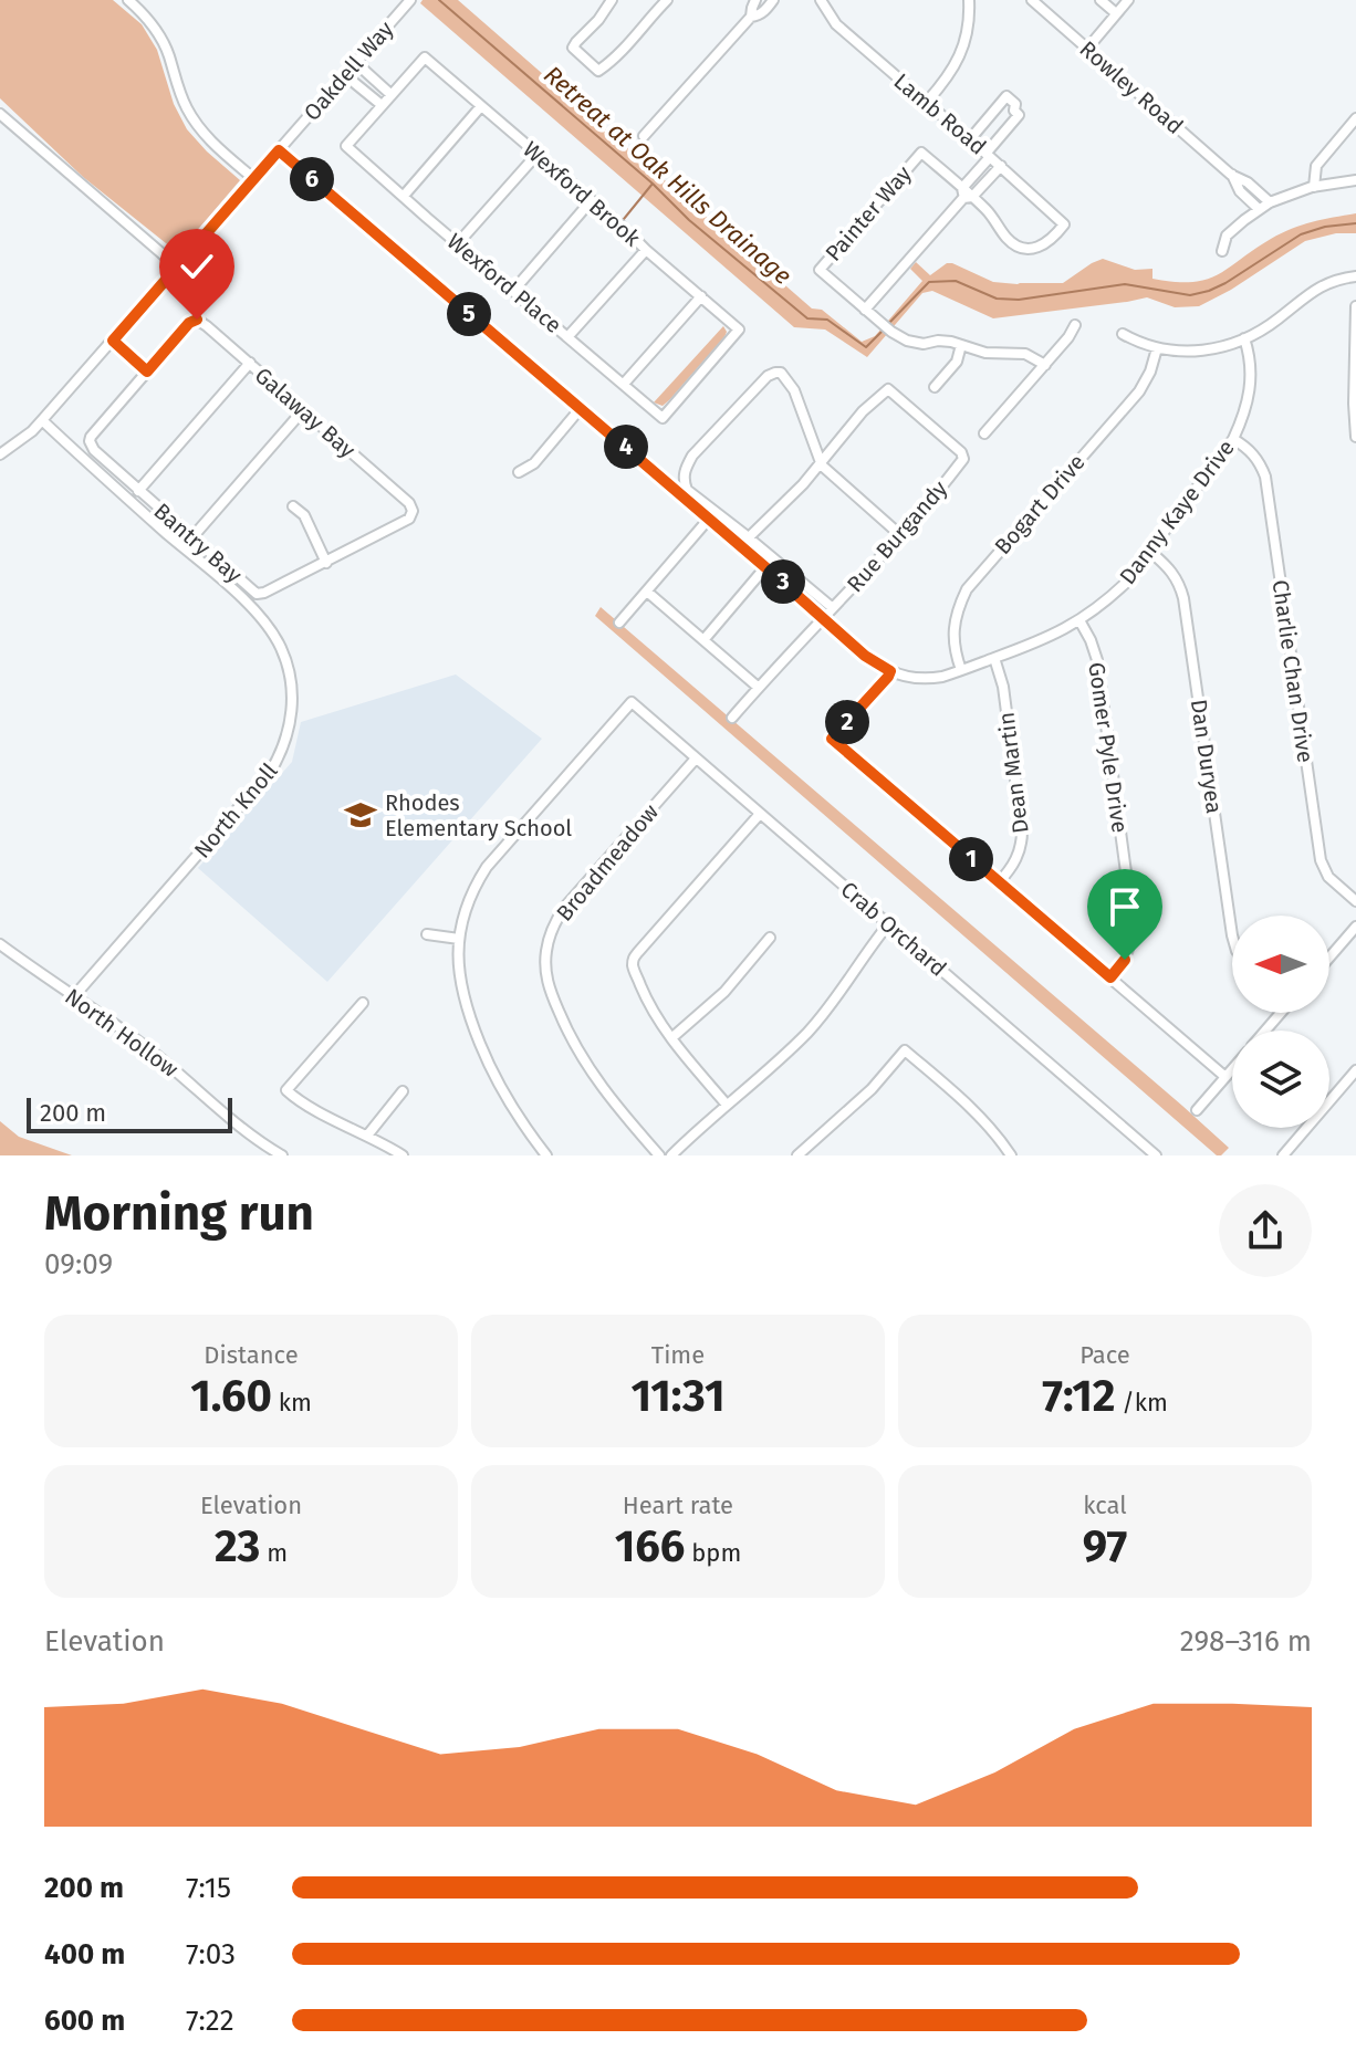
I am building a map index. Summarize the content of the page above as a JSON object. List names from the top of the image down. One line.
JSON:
{"streets":{"street":["Oakdell Way","Rowley Road","Lamb Road","Wexford Brook","Painter Way","Wexford Place","Galaway Bay","Bogart Drive","Danny Kaye Drive","Rue Burgandy","Bantry Bay","Charlie Chan Drive","Gomer Pyle Drive","Dan Duryea","Dean Martin","North Knoll","Broadmeadow","Crab Orchard","North Hollow"]},"crossings":[["Oakdell Way","Danny Kaye Drive"],["Oakdell Way","North Knoll"],["Lamb Road","Painter Way"],["Wexford Brook","Wexford Place"],["Galaway Bay","Bantry Bay"],["Bogart Drive","Danny Kaye Drive"],["Danny Kaye Drive","Rue Burgandy"],["Danny Kaye Drive","Charlie Chan Drive"],["Danny Kaye Drive","Gomer Pyle Drive"],["Danny Kaye Drive","Dan Duryea"],["Danny Kaye Drive","Dean Martin"],["North Knoll","North Hollow"],["Broadmeadow","Crab Orchard"]],"water":["Retreat at Oak Hills Drainage"],"places":{"school or university":["Rhodes Elementary School"]},"scale_bar":"200 m","north":"left","page":{"pins":["6","5","4","3","2","1"],"scale":"200 m","heading":["Morning run","09:09"],"stats":[["Distance","1.60 km"],["Time","11:31"],["Pace","7:12 /km"],["Elevation","23 m"],["Heart rate","166 bpm"],["kcal","97"]],"chart":["Elevation","298–316 m"],"list":[{"name":"200 m","note":"7:15"},{"name":"400 m","note":"7:03"},{"name":"600 m","note":"7:22"}]}}
